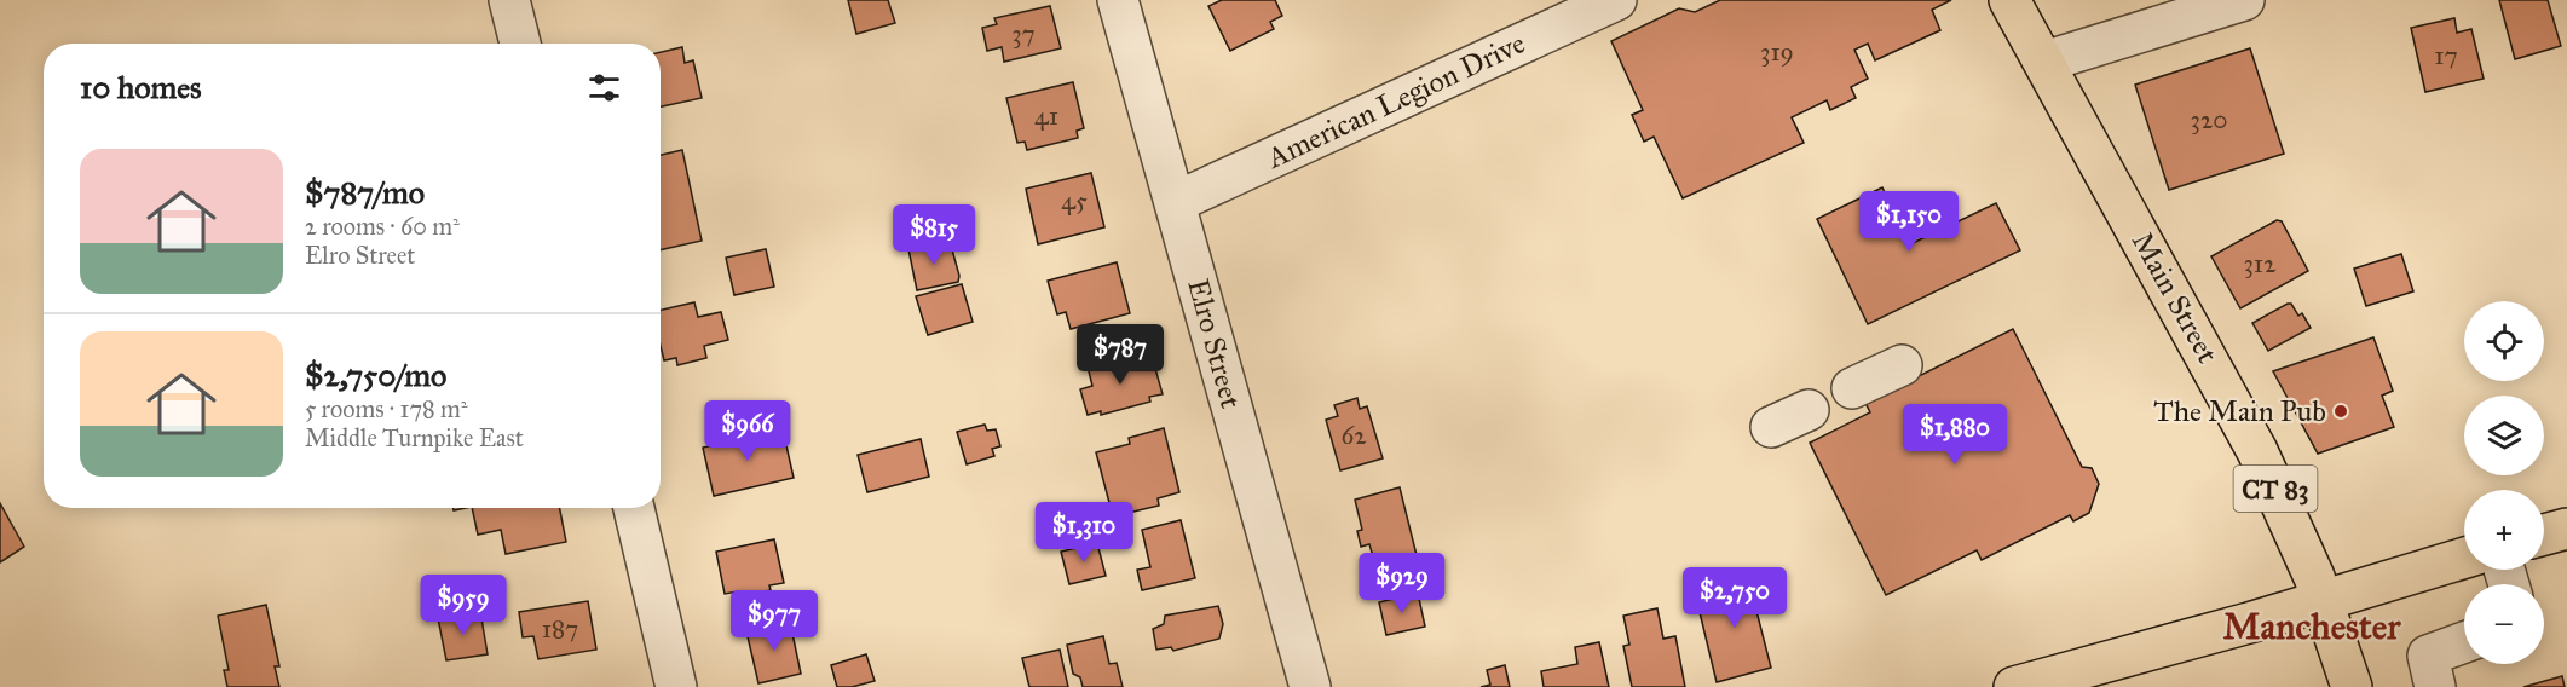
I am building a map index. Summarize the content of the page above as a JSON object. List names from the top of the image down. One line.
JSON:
{"streets":{"main road":["Main Street","CT 83"],"street":["American Legion Drive","Elro Street"]},"crossings":[["American Legion Drive","Elro Street"]],"districts":["Manchester"],"places":["The Main Pub"],"house_numbers":["37","319","17","41","320","45","312","62","187"],"page":{"heading":"10 homes","list":[{"name":"$787/mo","note":"2 rooms · 60 m² · Elro Street"},{"name":"$2,750/mo","note":"5 rooms · 178 m² · Middle Turnpike East"}],"price":["$1,150","$815","$787","$966","$1,880","$1,310","$929","$2,750","$959","$977"],"map_buttons":["+","−"]}}
